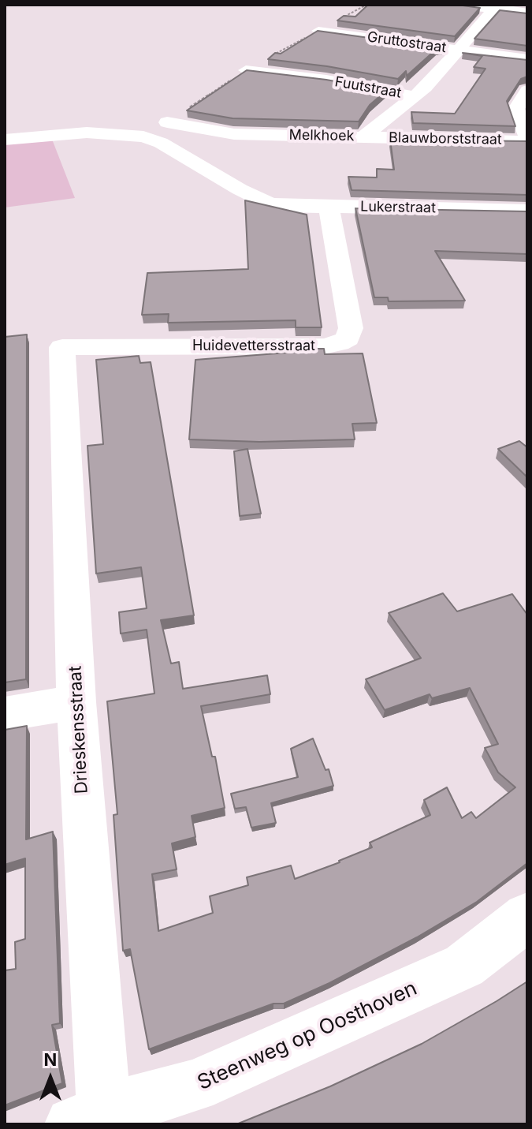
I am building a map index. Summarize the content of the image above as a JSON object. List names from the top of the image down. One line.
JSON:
{"streets":{"street":["Gruttostraat","Fuutstraat","Melkhoek","Blauwborststraat","Lukerstraat","Huidevettersstraat","Drieskensstraat","Steenweg op Oosthoven"]},"crossings":[["Gruttostraat","Melkhoek"],["Fuutstraat","Melkhoek"],["Melkhoek","Blauwborststraat"],["Lukerstraat","Huidevettersstraat"],["Huidevettersstraat","Drieskensstraat"],["Drieskensstraat","Steenweg op Oosthoven"]],"north":"top"}
